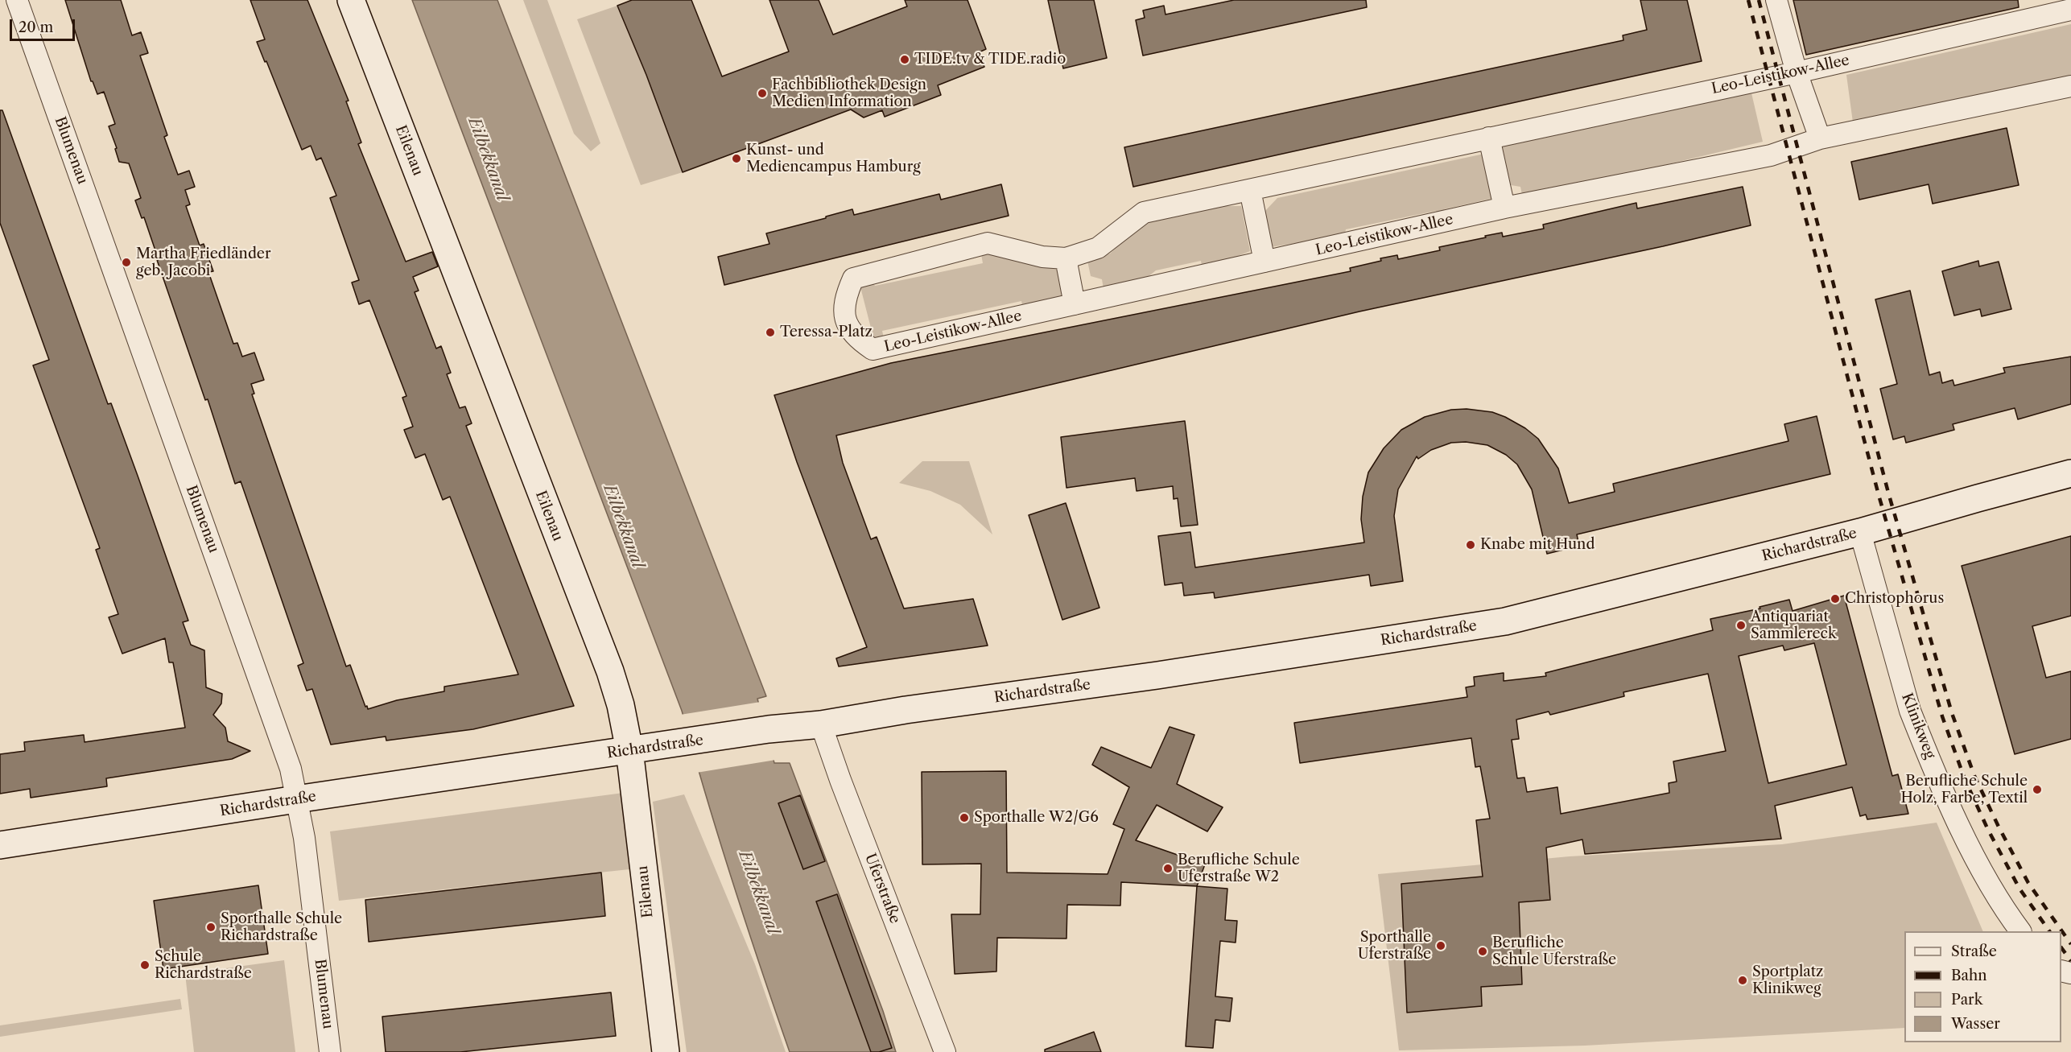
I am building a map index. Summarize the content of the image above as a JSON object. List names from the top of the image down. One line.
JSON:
{"streets":{"street":["Leo-Leistikow-Allee","Blumenau","Eilenau","Richardstraße","Klinikweg","Uferstraße"]},"crossings":[["Blumenau","Richardstraße"],["Eilenau","Richardstraße"],["Richardstraße","Klinikweg"],["Richardstraße","Uferstraße"]],"water":["Eilbekkanal"],"places":["TIDE.tv & TIDE.radio","Fachbibliothek Design Medien Information","Kunst- und Mediencampus Hamburg","Martha Friedländer geb. Jacobi","Teressa-Platz","Knabe mit Hund","Christophorus","Antiquariat Sammlereck","Berufliche Schule Holz, Farbe, Textil","Sporthalle W2/G6","Berufliche Schule Uferstraße W2","Sporthalle Schule Richardstraße","Sporthalle Uferstraße","Berufliche Schule Uferstraße","Schule Richardstraße","Sportplatz Klinikweg"],"legend":["Straße","Bahn","Park","Wasser"],"scale_bar":"20 m"}
